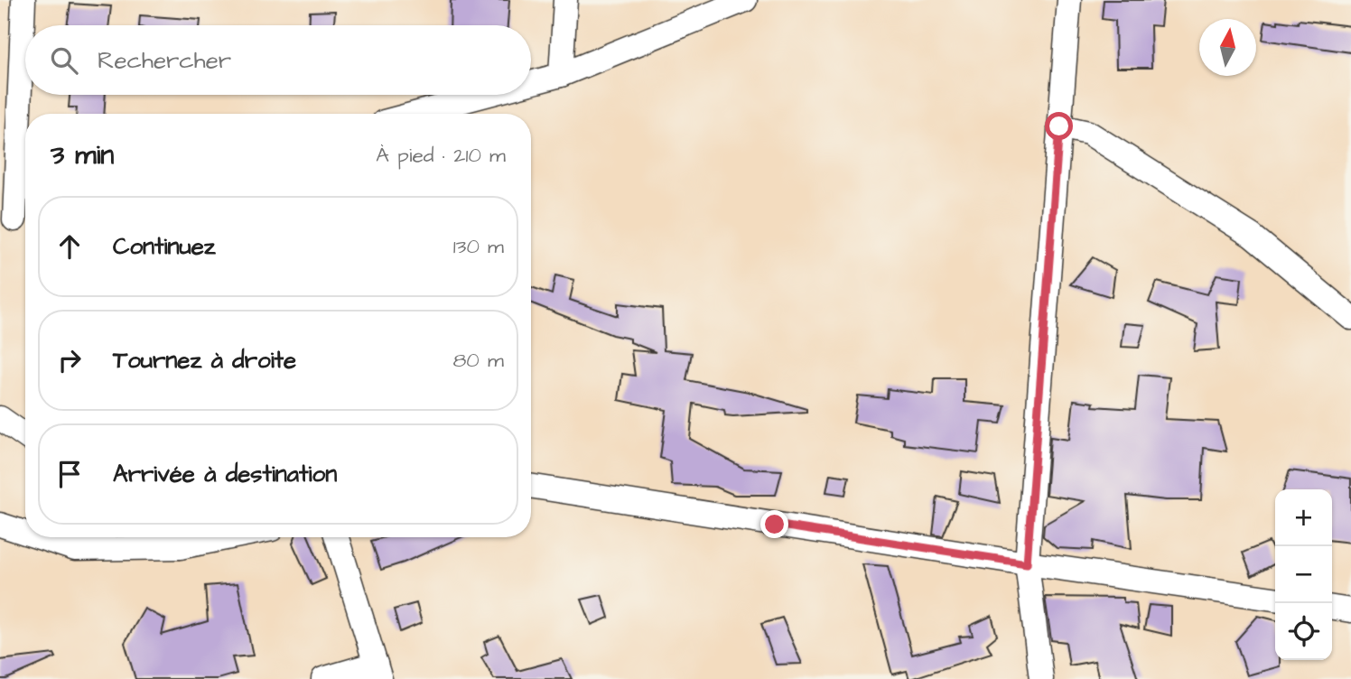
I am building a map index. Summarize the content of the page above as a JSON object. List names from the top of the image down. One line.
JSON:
{"north":"top","page":{"search":"Rechercher","heading":["3 min","À pied · 210 m"],"list":[["Continuez","130 m"],["Tournez à droite","80 m"],"Arrivée à destination"],"map_buttons":["+","−"]}}
